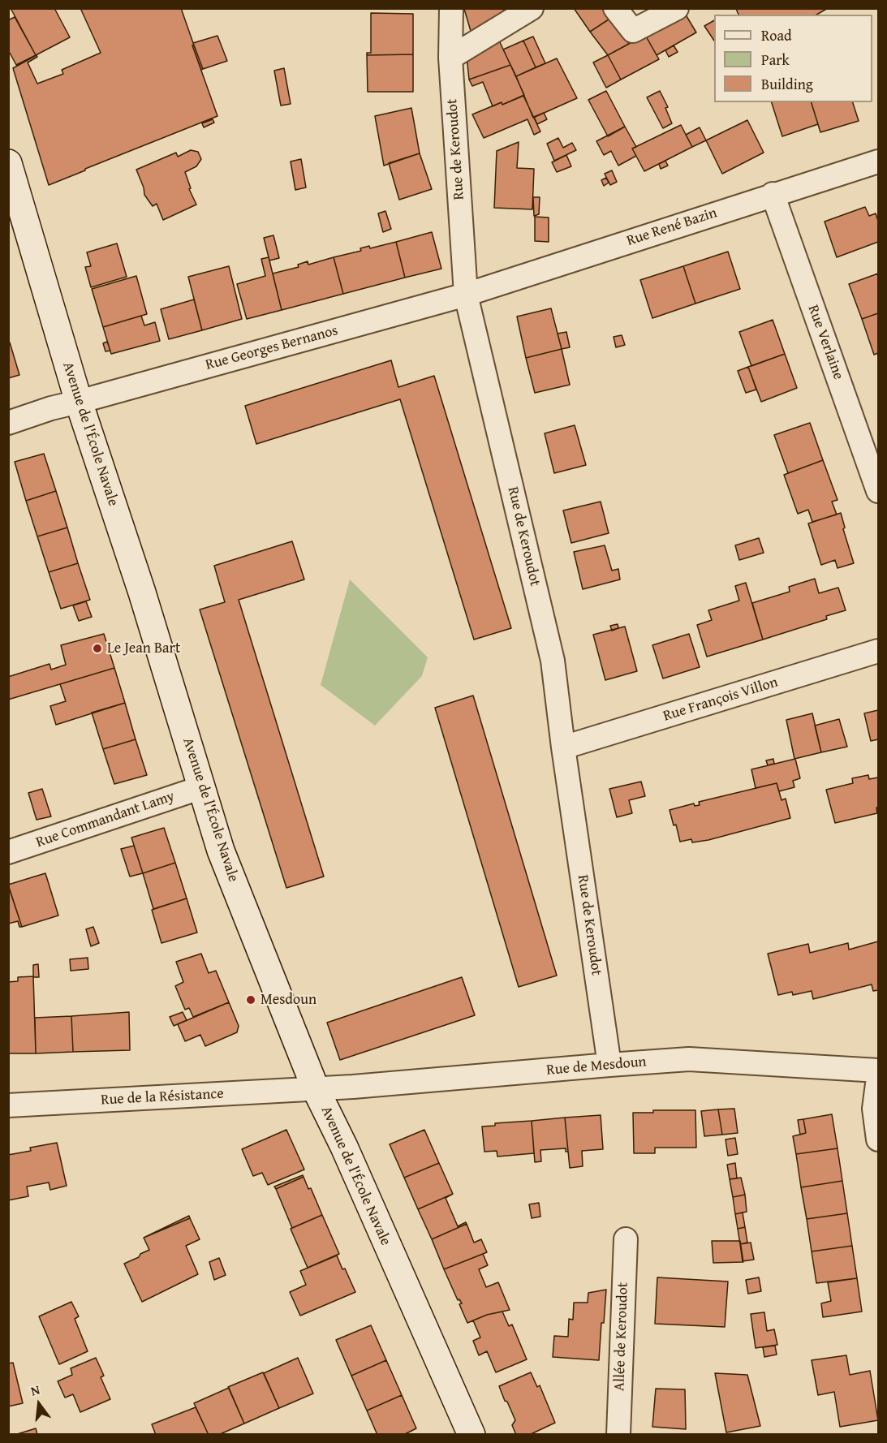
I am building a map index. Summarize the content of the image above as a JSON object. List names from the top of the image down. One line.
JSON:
{"streets":{"street":["Rue de Keroudot","Rue René Bazin","Rue Verlaine","Rue Georges Bernanos","Avenue de l'École Navale","Rue François Villon","Rue Commandant Lamy","Rue de Mesdoun","Rue de la Résistance","Allée de Keroudot"]},"crossings":[["Rue de Keroudot","Rue René Bazin"],["Rue de Keroudot","Rue Georges Bernanos"],["Rue de Keroudot","Rue François Villon"],["Rue de Keroudot","Rue de Mesdoun"],["Rue René Bazin","Rue Verlaine"],["Rue René Bazin","Rue Georges Bernanos"],["Rue Georges Bernanos","Avenue de l'École Navale"],["Avenue de l'École Navale","Rue Commandant Lamy"],["Avenue de l'École Navale","Rue de Mesdoun"],["Avenue de l'École Navale","Rue de la Résistance"],["Rue de Mesdoun","Rue de la Résistance"]],"places":["Le Jean Bart","Mesdoun"],"legend":["Road","Park","Building"],"north":"top"}
